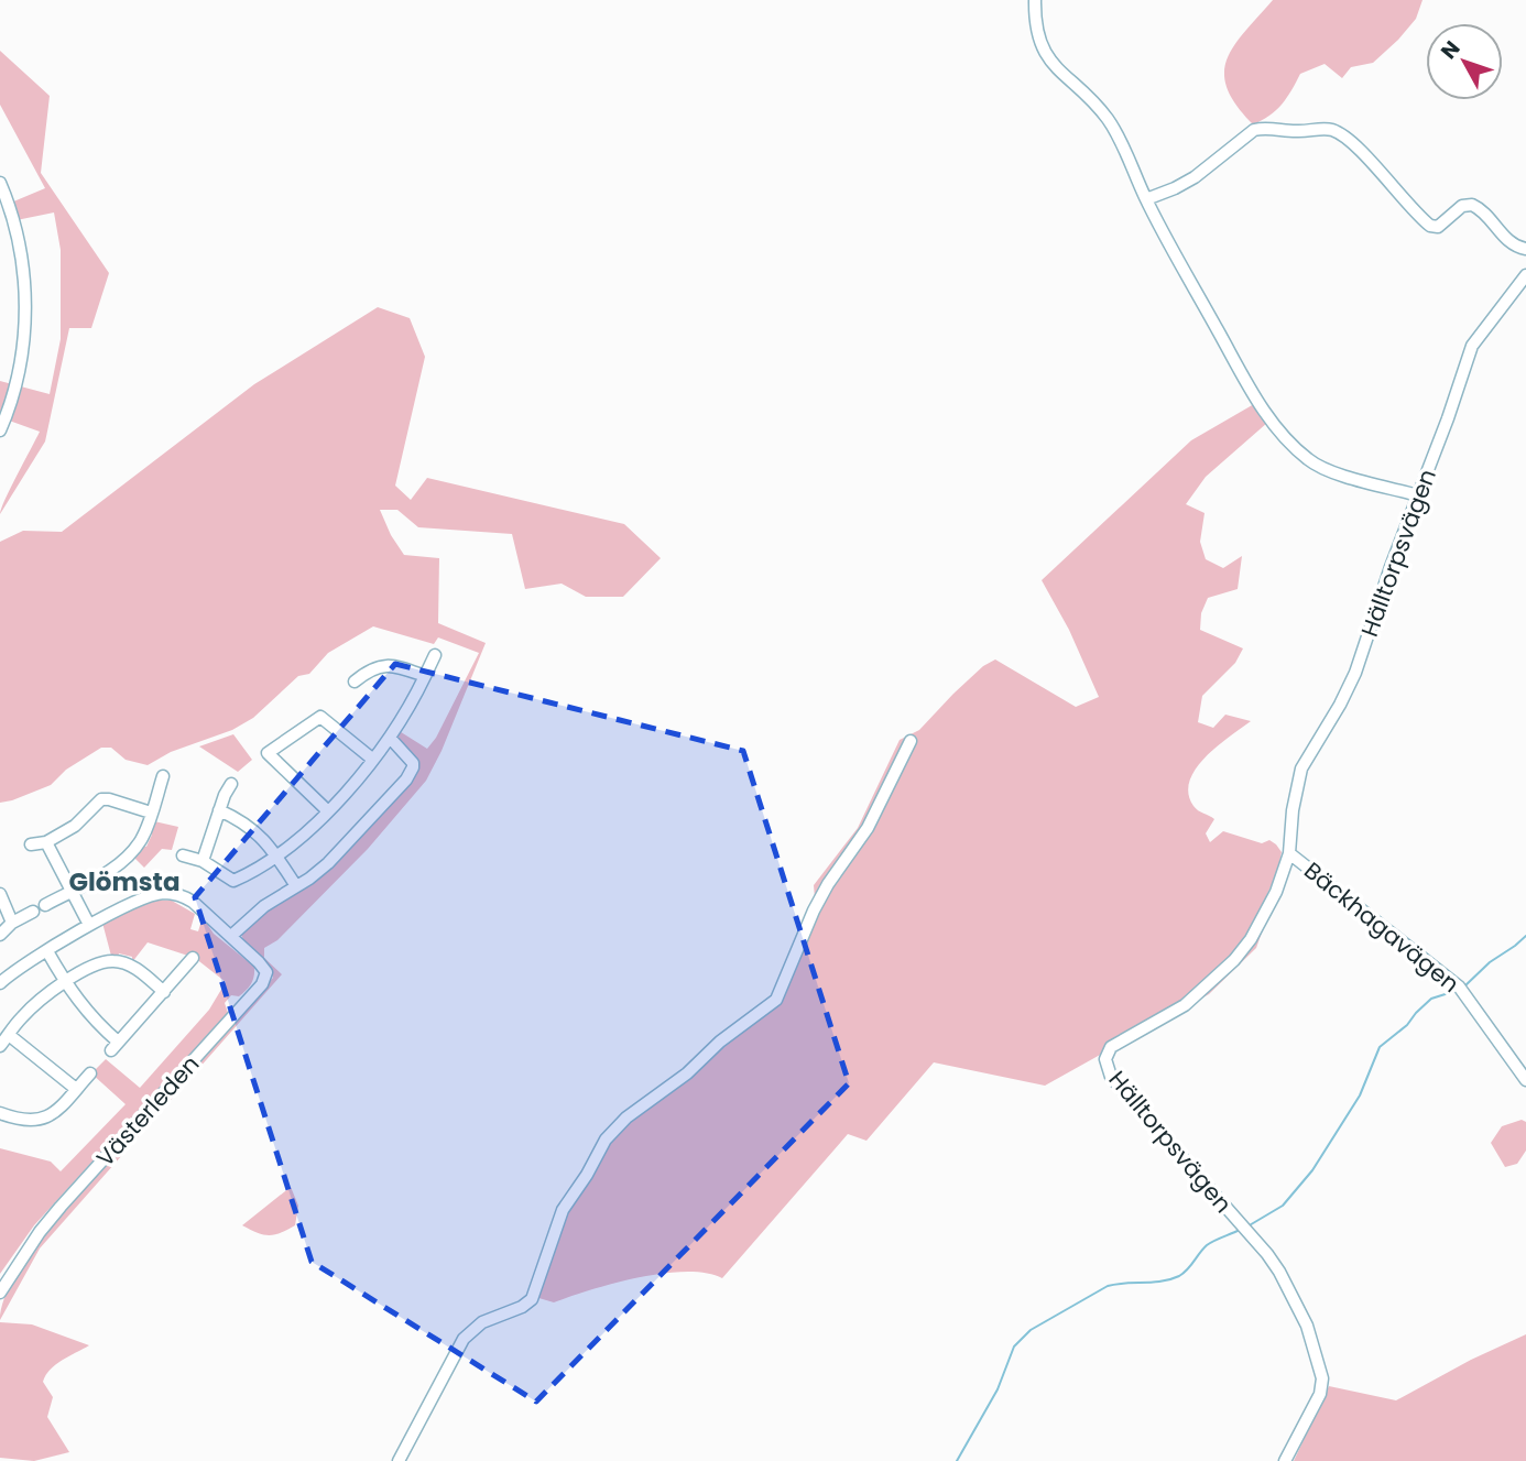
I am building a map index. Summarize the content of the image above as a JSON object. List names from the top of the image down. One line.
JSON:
{"streets":{"street":["Hälltorpsvägen","Bäckhagavägen","Västerleden"]},"crossings":[["Hälltorpsvägen","Bäckhagavägen"]],"districts":["Glömsta"],"north":"top left"}
